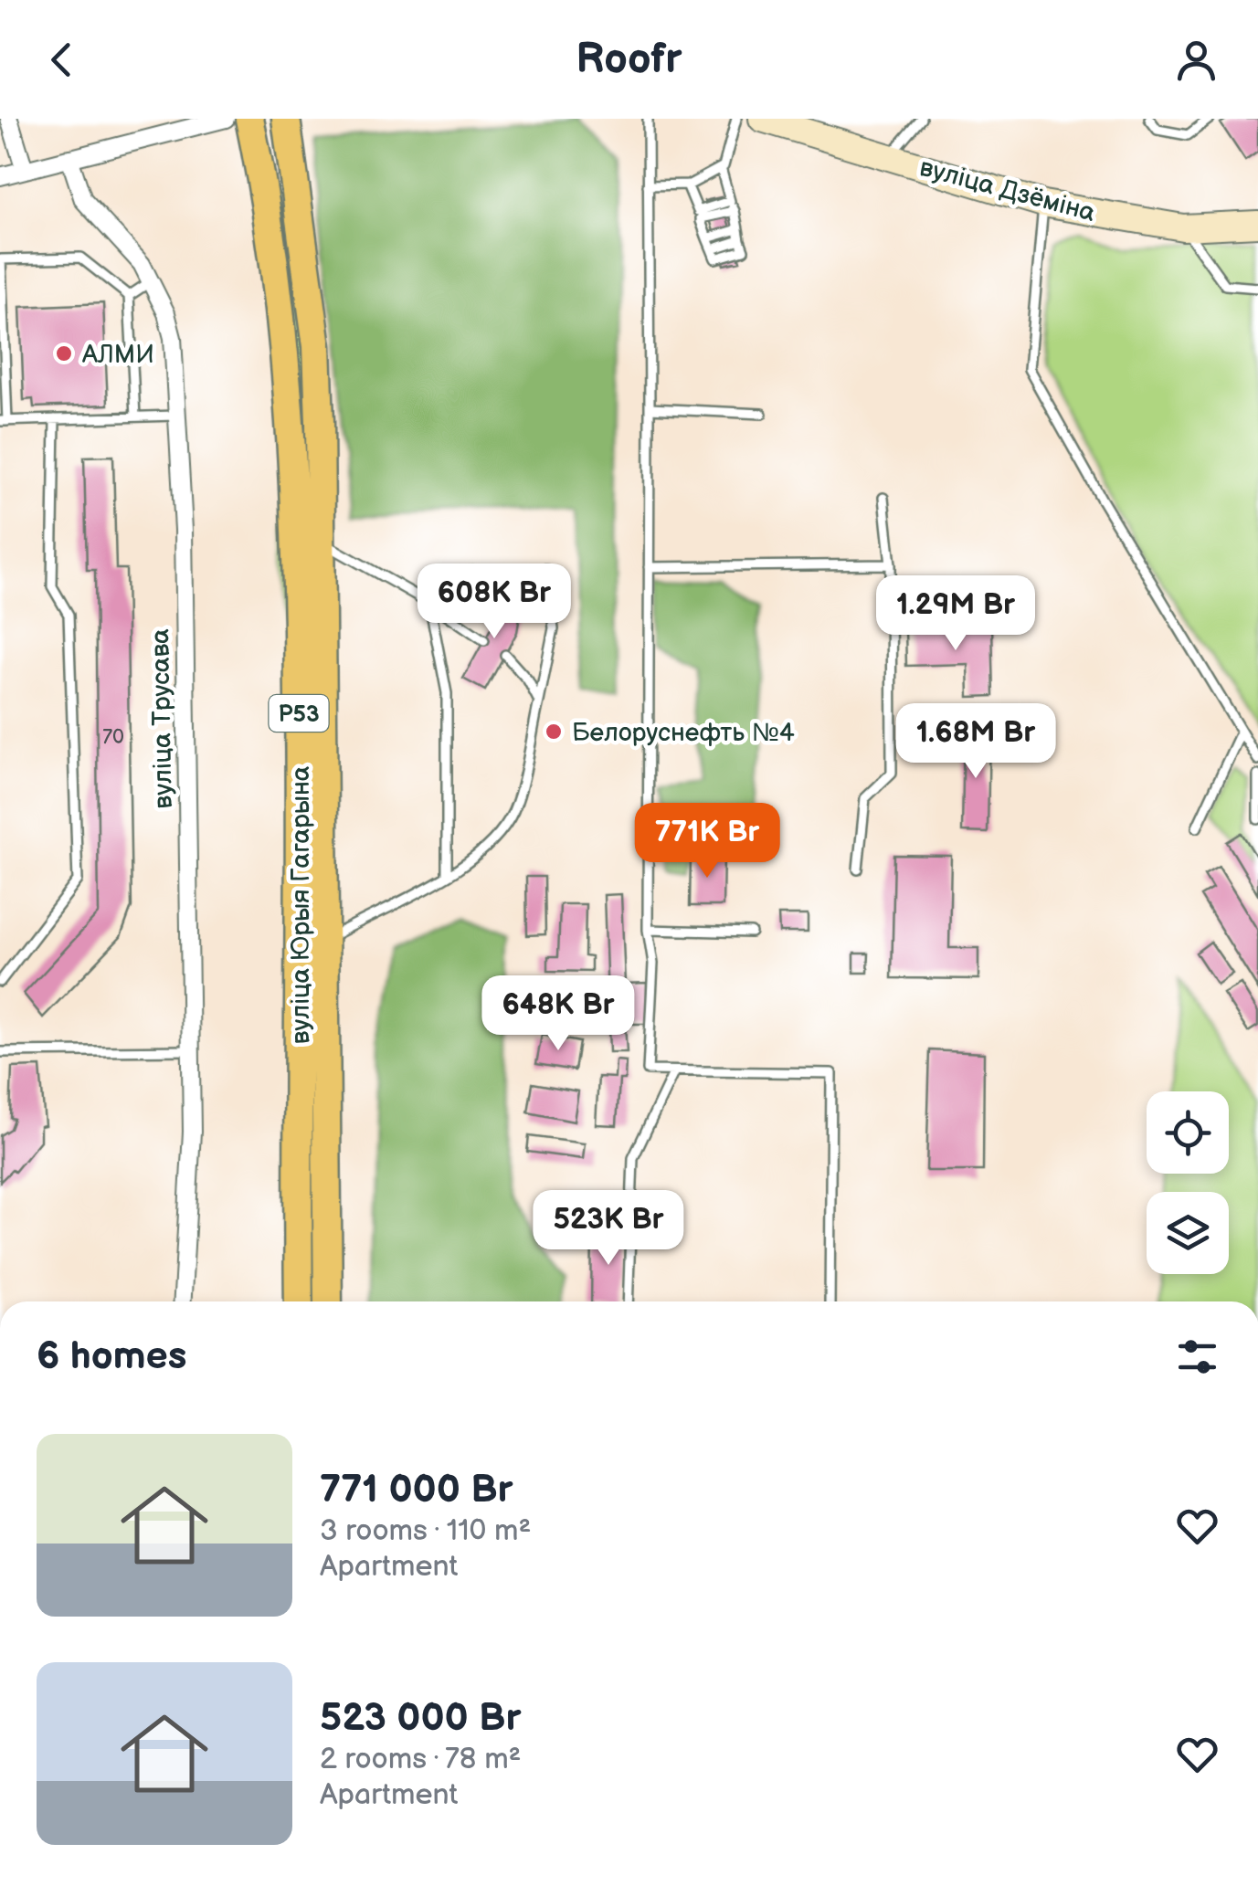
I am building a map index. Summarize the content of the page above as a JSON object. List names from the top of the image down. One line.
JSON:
{"streets":{"main road":["вуліца Дзёміна","Р53","вуліца Юрыя Гагарына"],"street":["вуліца Трусава"]},"places":["АЛМИ","Белоруснефть №4"],"house_numbers":["70"],"page":{"header":"Roofr","price":["608K Br","1.29M Br","1.68M Br","771K Br","648K Br","523K Br"],"heading":"6 homes","list":[{"name":"771 000 Br","note":"3 rooms · 110 m² · Apartment"},{"name":"523 000 Br","note":"2 rooms · 78 m² · Apartment"}]}}
